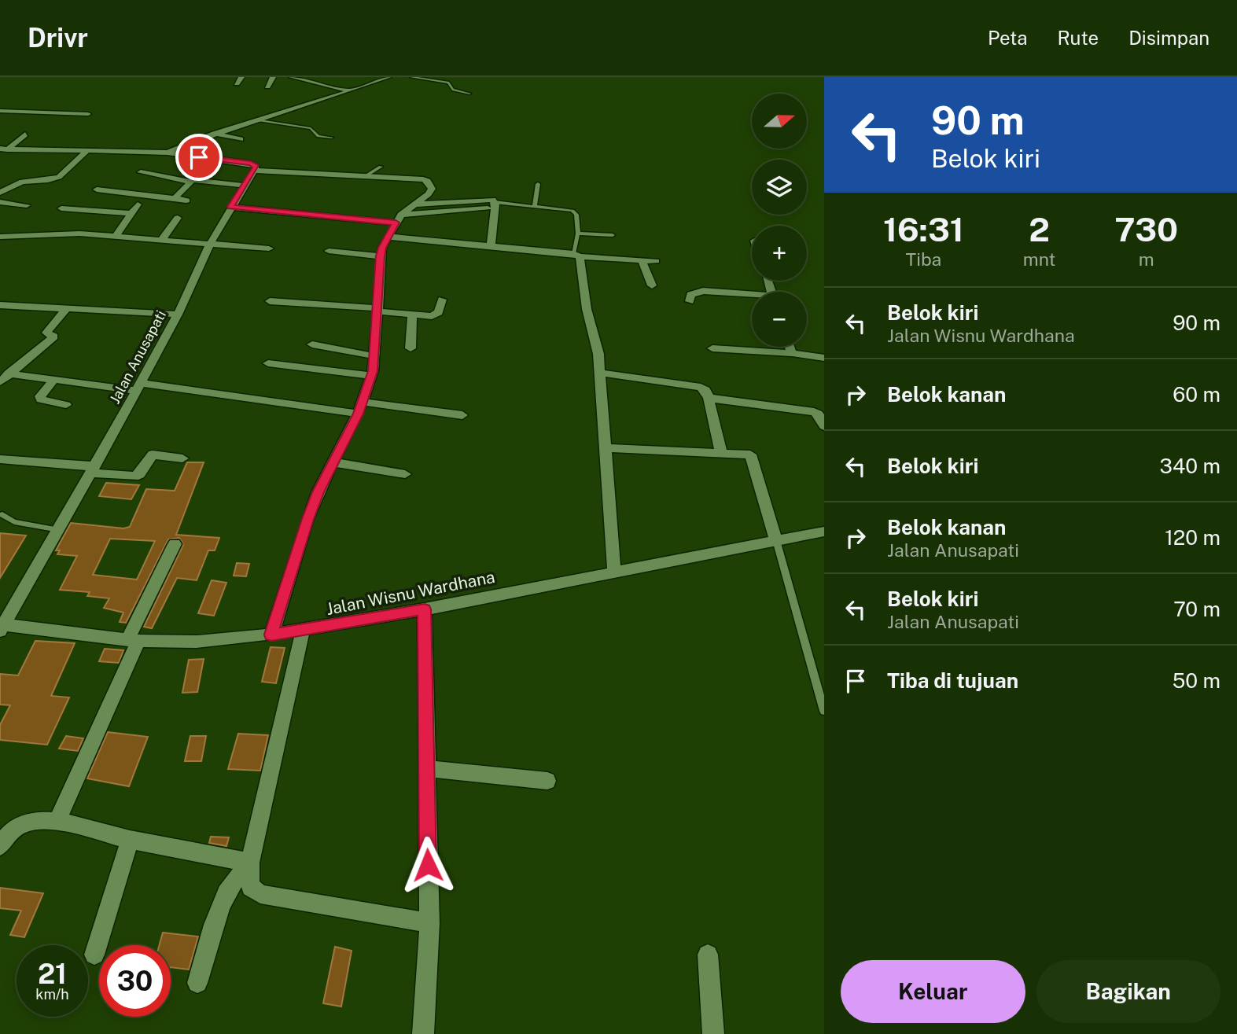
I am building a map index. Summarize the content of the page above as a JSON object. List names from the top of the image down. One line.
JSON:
{"streets":{"street":["Jalan Anusapati","Jalan Wisnu Wardhana"]},"crossings":[["Jalan Anusapati","Jalan Wisnu Wardhana"]],"north":"right","page":{"header":"Drivr","nav":["Peta","Rute","Disimpan"],"turn":["90 m","Belok kiri"],"map_buttons":["+","−"],"eta":["16:31","Tiba","2","mnt","730","m"],"list":[{"name":"Belok kiri","note":"Jalan Wisnu Wardhana","value":"90 m"},{"name":"Belok kanan","value":"60 m"},{"name":"Belok kiri","value":"340 m"},{"name":"Belok kanan","note":"Jalan Anusapati","value":"120 m"},{"name":"Belok kiri","note":"Jalan Anusapati","value":"70 m"},{"name":"Tiba di tujuan","value":"50 m"}],"speed":"21 km/h","limit":"30","buttons":["Keluar","Bagikan"]}}
